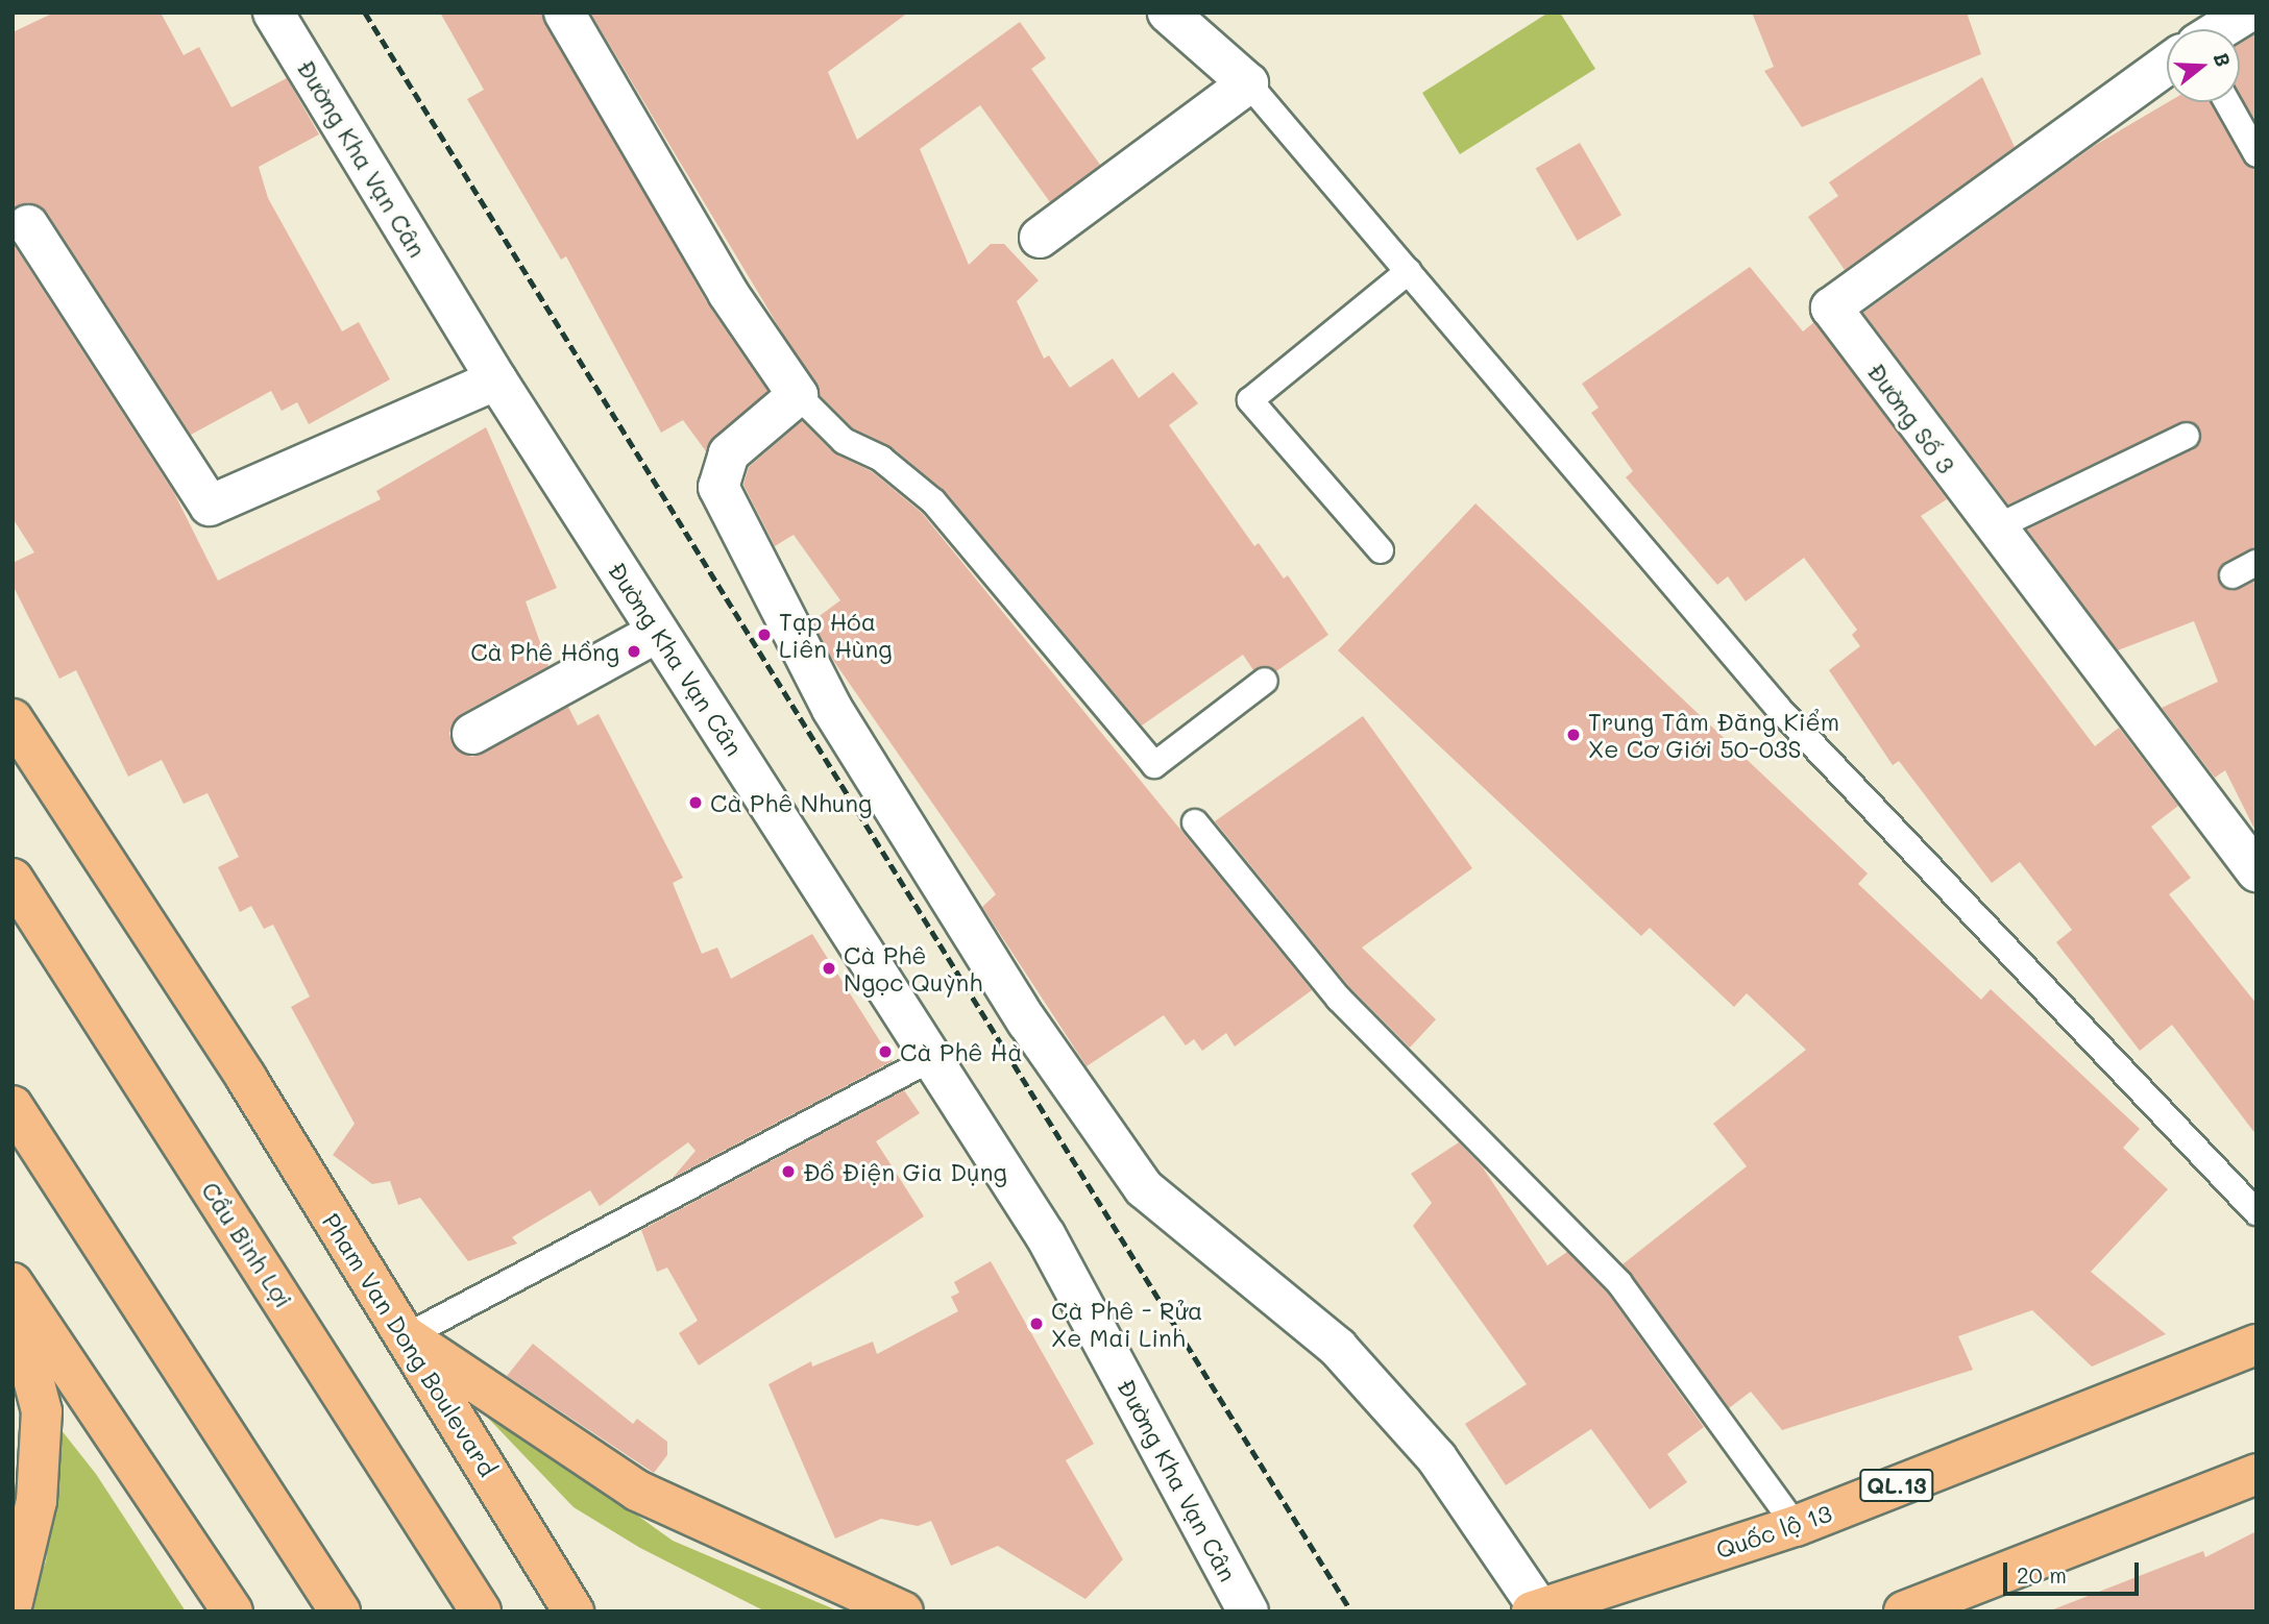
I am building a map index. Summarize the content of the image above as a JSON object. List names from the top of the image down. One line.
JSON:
{"streets":{"main road":["Cầu Bình Lợi","Pham Van Dong Boulevard","QL.13","Quốc lộ 13"],"street":["Đường Kha Vạn Cân","Đường Số 3"]},"places":["Tạp Hóa Liên Hùng","Cà Phê Hồng","Trung Tâm Đăng Kiểm Xe Cơ Giới 50-03S","Cà Phê Nhung","Cà Phê Ngọc Quỳnh","Cà Phê Hà","Đồ Điện Gia Dụng","Cà Phê - Rửa Xe Mai Linh"],"scale_bar":"20 m","north":"right"}
